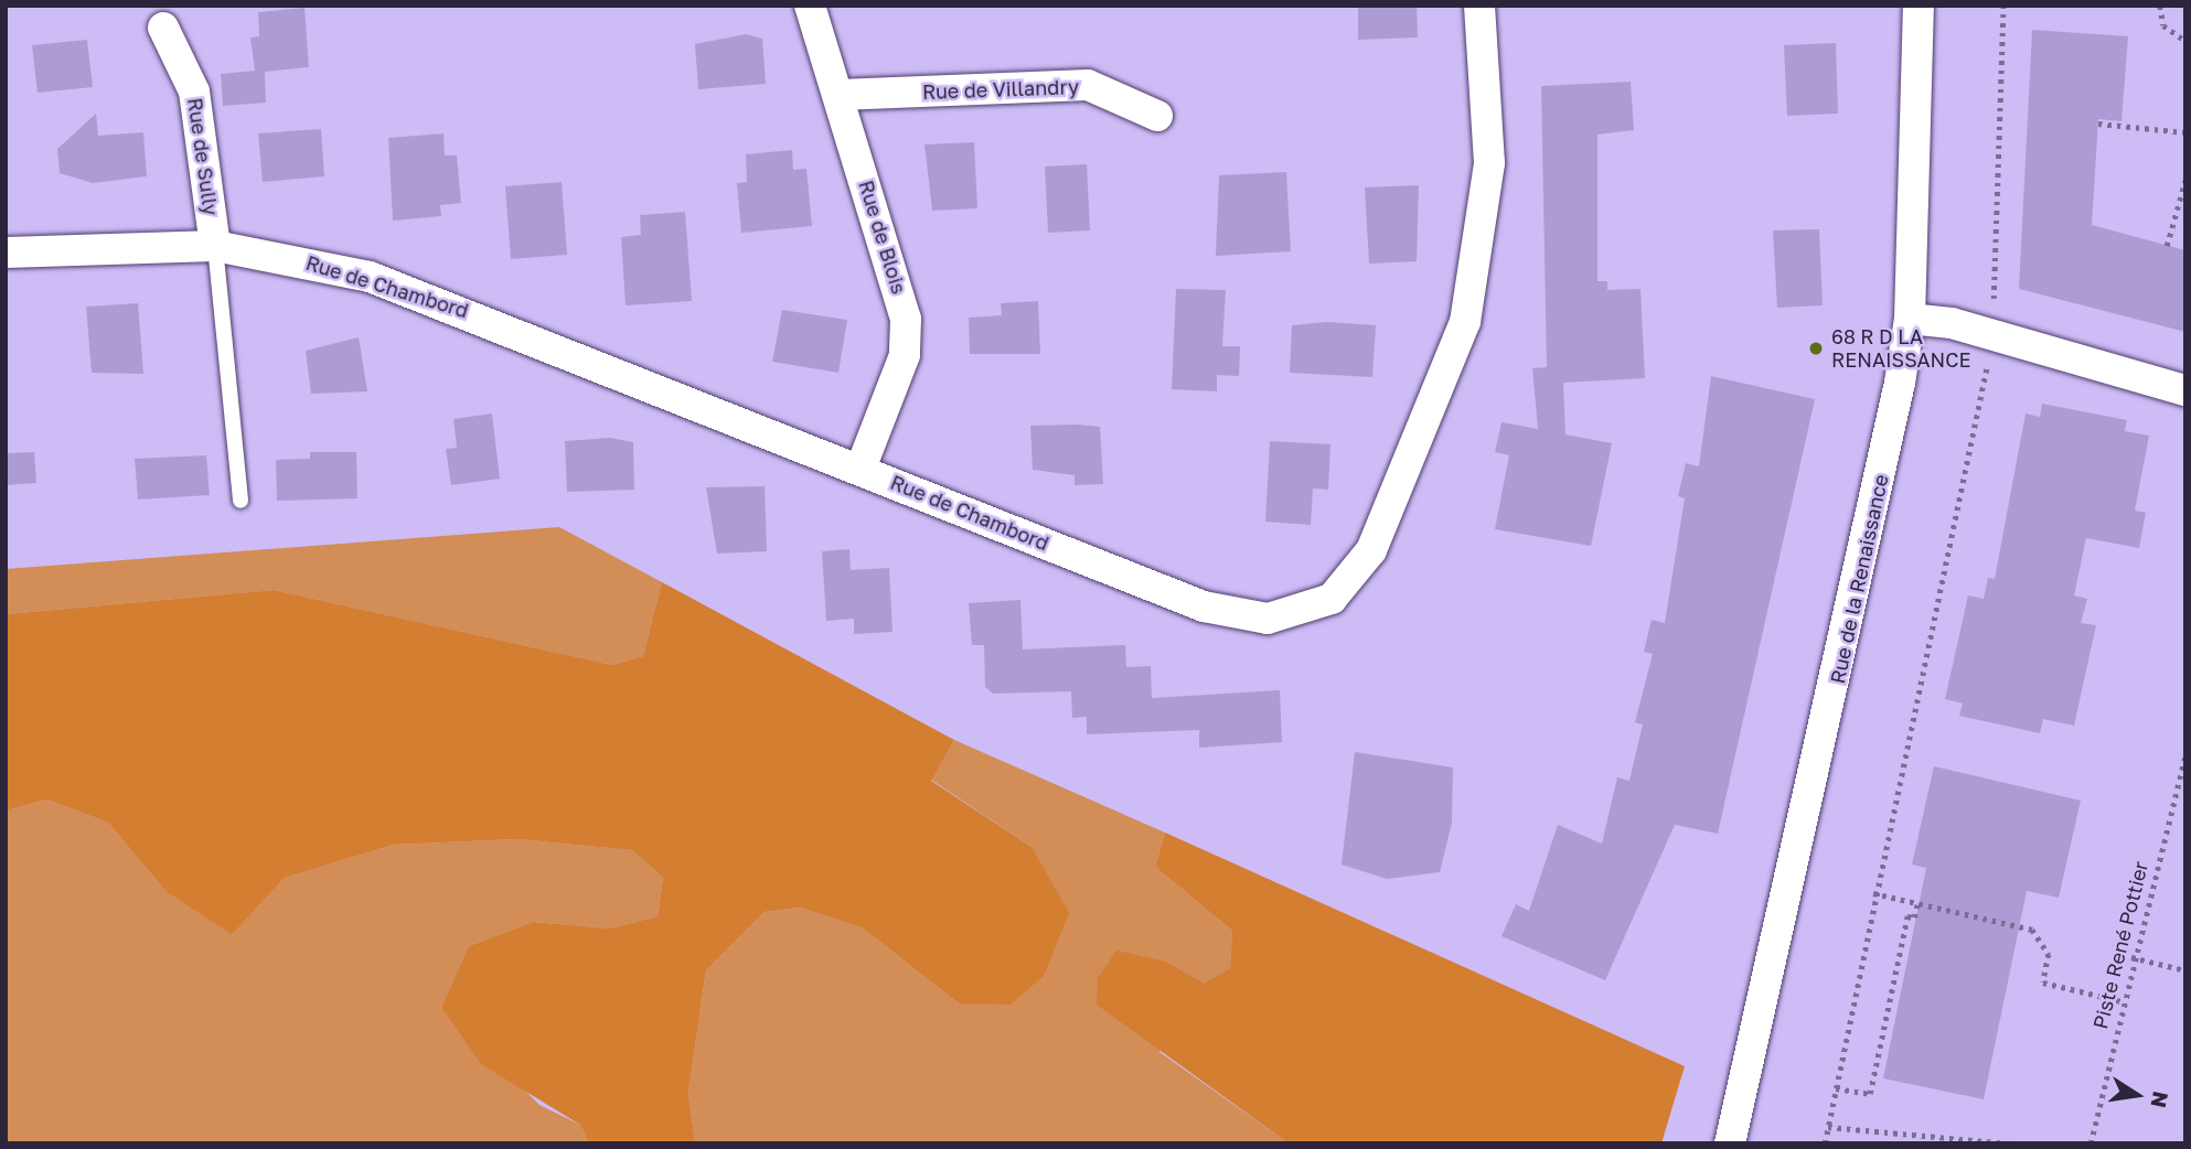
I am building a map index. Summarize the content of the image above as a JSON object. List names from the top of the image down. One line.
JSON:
{"streets":{"street":["Rue de Villandry","Rue de Sully","Rue de Blois","Rue de Chambord","Rue de la Renaissance"],"path":["Piste René Pottier"]},"crossings":[["Rue de Villandry","Rue de Blois"],["Rue de Sully","Rue de Chambord"],["Rue de Blois","Rue de Chambord"]],"places":["68 R D LA RENAISSANCE"],"north":"right"}
